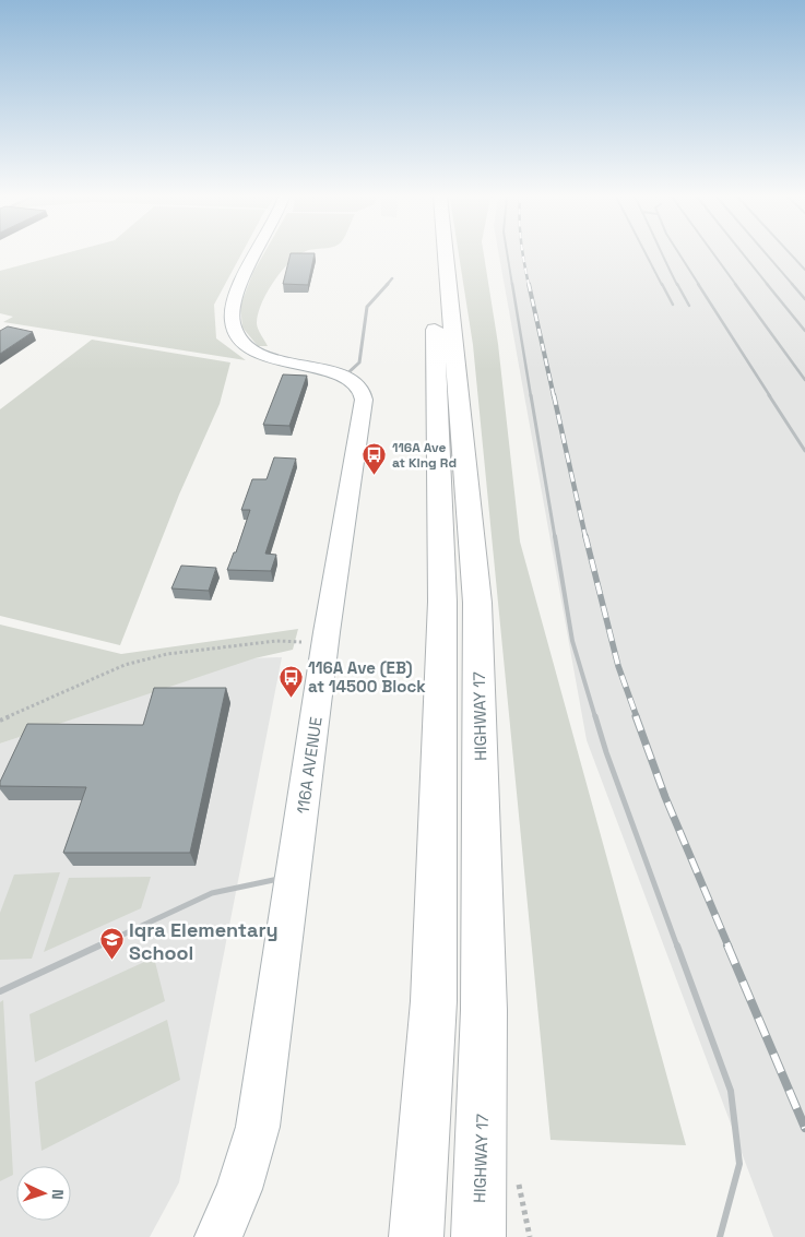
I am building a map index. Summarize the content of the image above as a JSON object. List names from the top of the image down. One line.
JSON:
{"streets":{"highway":["HIGHWAY 17"],"street":["116A AVENUE"]},"places":{"bus stop":["116A Ave at King Rd","116A Ave (EB) at 14500 Block"],"school or university":["Iqra Elementary School"]},"north":"right"}
